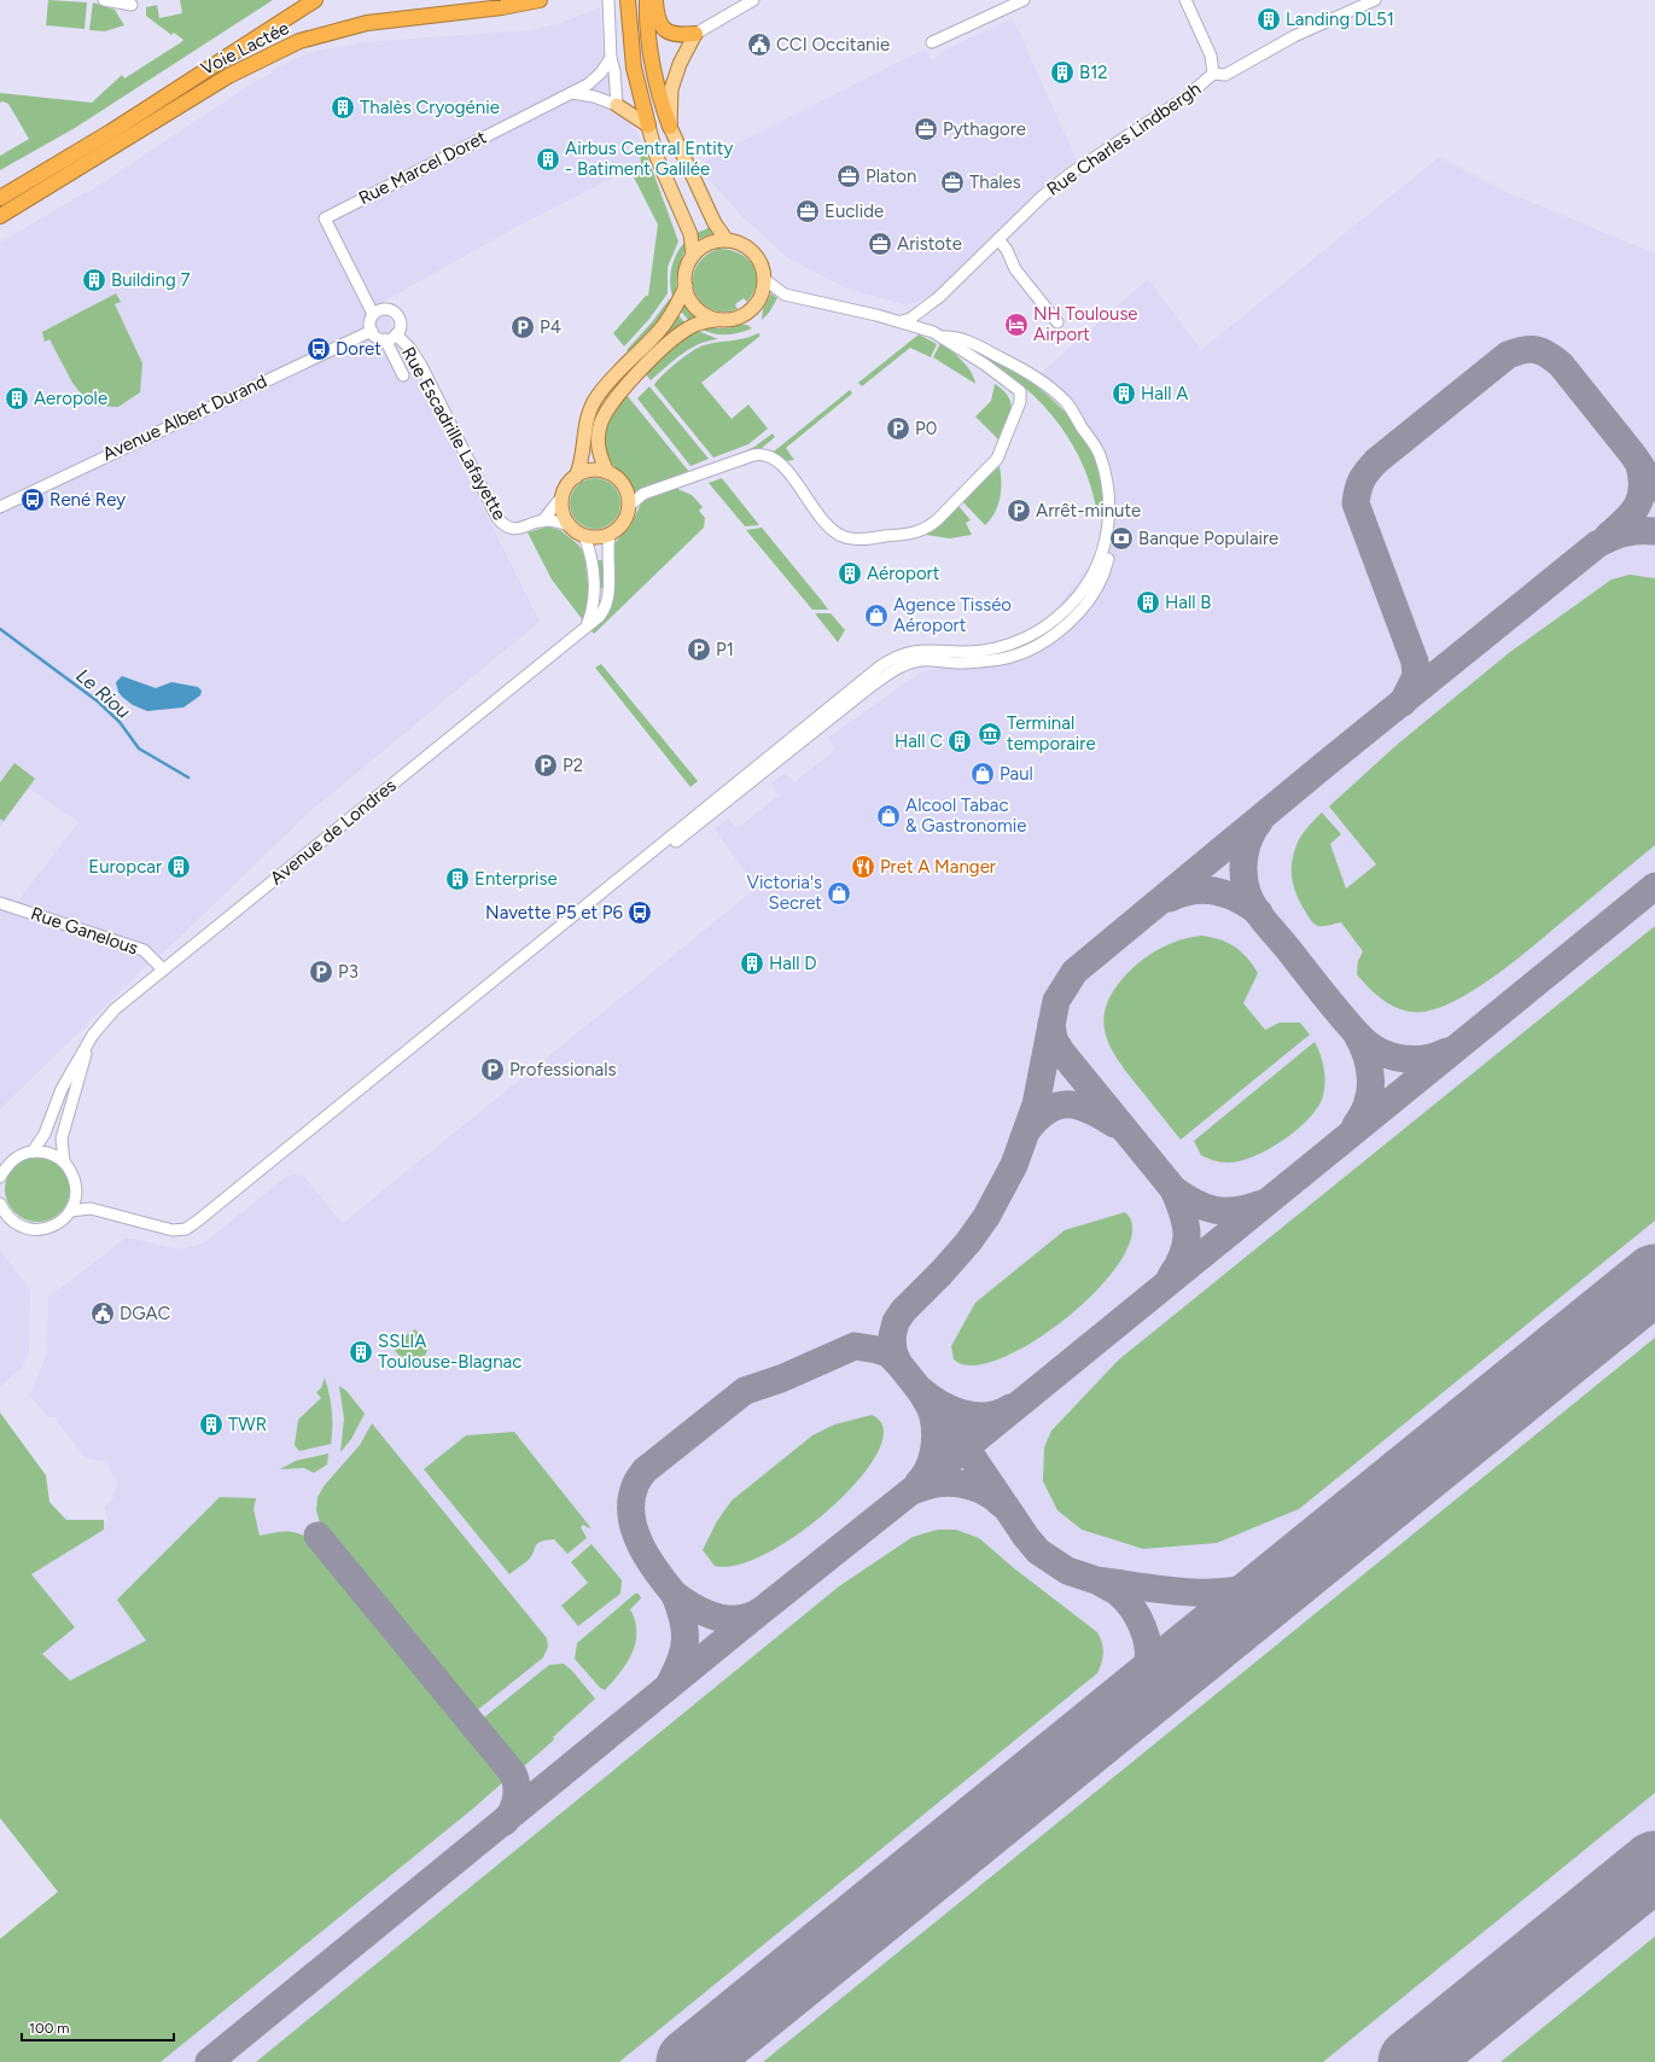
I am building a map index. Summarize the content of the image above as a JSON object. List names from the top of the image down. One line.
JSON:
{"streets":{"highway":["Voie Lactée"],"street":["Rue Charles Lindbergh","Rue Marcel Doret","Avenue Albert Durand","Rue Escadrille Lafayette","Avenue de Londres","Rue Ganelous"]},"crossings":[["Rue Marcel Doret","Avenue Albert Durand"],["Rue Marcel Doret","Rue Escadrille Lafayette"],["Avenue Albert Durand","Rue Escadrille Lafayette"],["Rue Escadrille Lafayette","Avenue de Londres"],["Avenue de Londres","Rue Ganelous"]],"water":["Le Riou"],"places":{"building":["Landing DL51","B12","Thalès Cryogénie","Airbus Central Entity - Batiment Galilée","Building 7","Hall A","Aeropole","Aéroport","Hall B","Hall C","Europcar","Enterprise","Hall D","SSLIA Toulouse-Blagnac","TWR"],"public building":["CCI Occitanie","DGAC"],"office":["Pythagore","Platon","Thales","Euclide","Aristote"],"hotel":["NH Toulouse Airport"],"parking":["P4","P0","Arrêt-minute","P1","P2","P3","Professionals"],"bus stop":["Doret","René Rey","Navette P5 et P6"],"bank":["Banque Populaire"],"shop":["Agence Tisséo Aéroport","Paul","Alcool Tabac & Gastronomie","Victoria's Secret"],"museum":["Terminal temporaire"],"restaurant":["Pret A Manger"]},"scale_bar":"100 m"}
